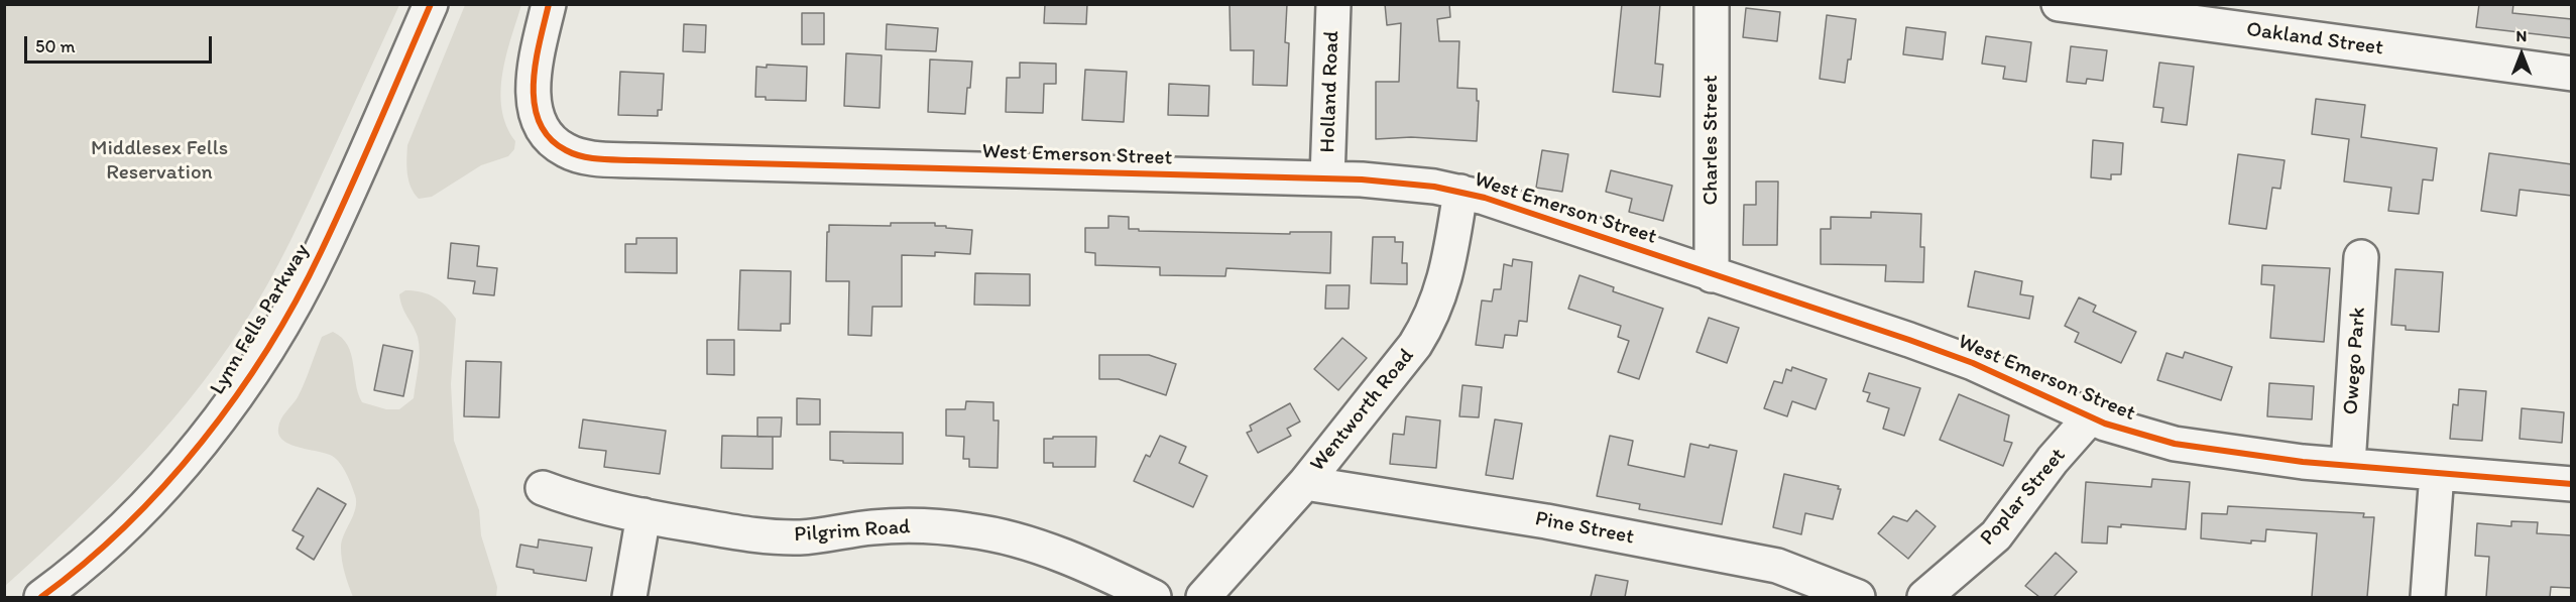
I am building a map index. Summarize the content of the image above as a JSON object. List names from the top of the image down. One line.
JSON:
{"streets":{"street":["Oakland Street","Holland Road","Charles Street","West Emerson Street","Lynn Fells Parkway","Owego Park","Wentworth Road","Poplar Street","Pine Street","Pilgrim Road"]},"crossings":[["Holland Road","West Emerson Street"],["Charles Street","West Emerson Street"],["West Emerson Street","Owego Park"],["West Emerson Street","Wentworth Road"],["West Emerson Street","Poplar Street"],["Wentworth Road","Pine Street"]],"parks":["Middlesex Fells Reservation"],"scale_bar":"50 m","north":"top"}
